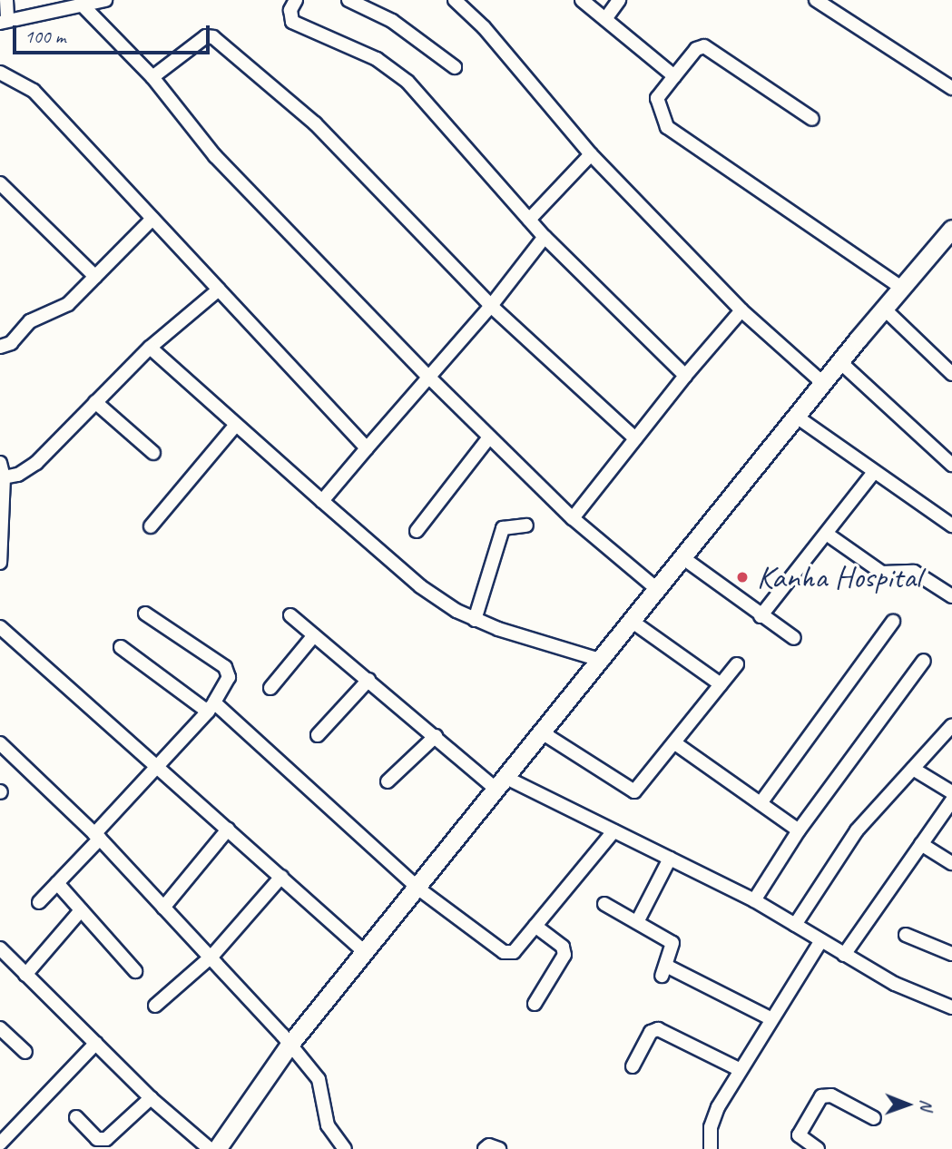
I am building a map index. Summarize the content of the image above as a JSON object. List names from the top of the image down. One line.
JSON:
{"places":["Kanha Hospital"],"scale_bar":"100 m","north":"right"}
